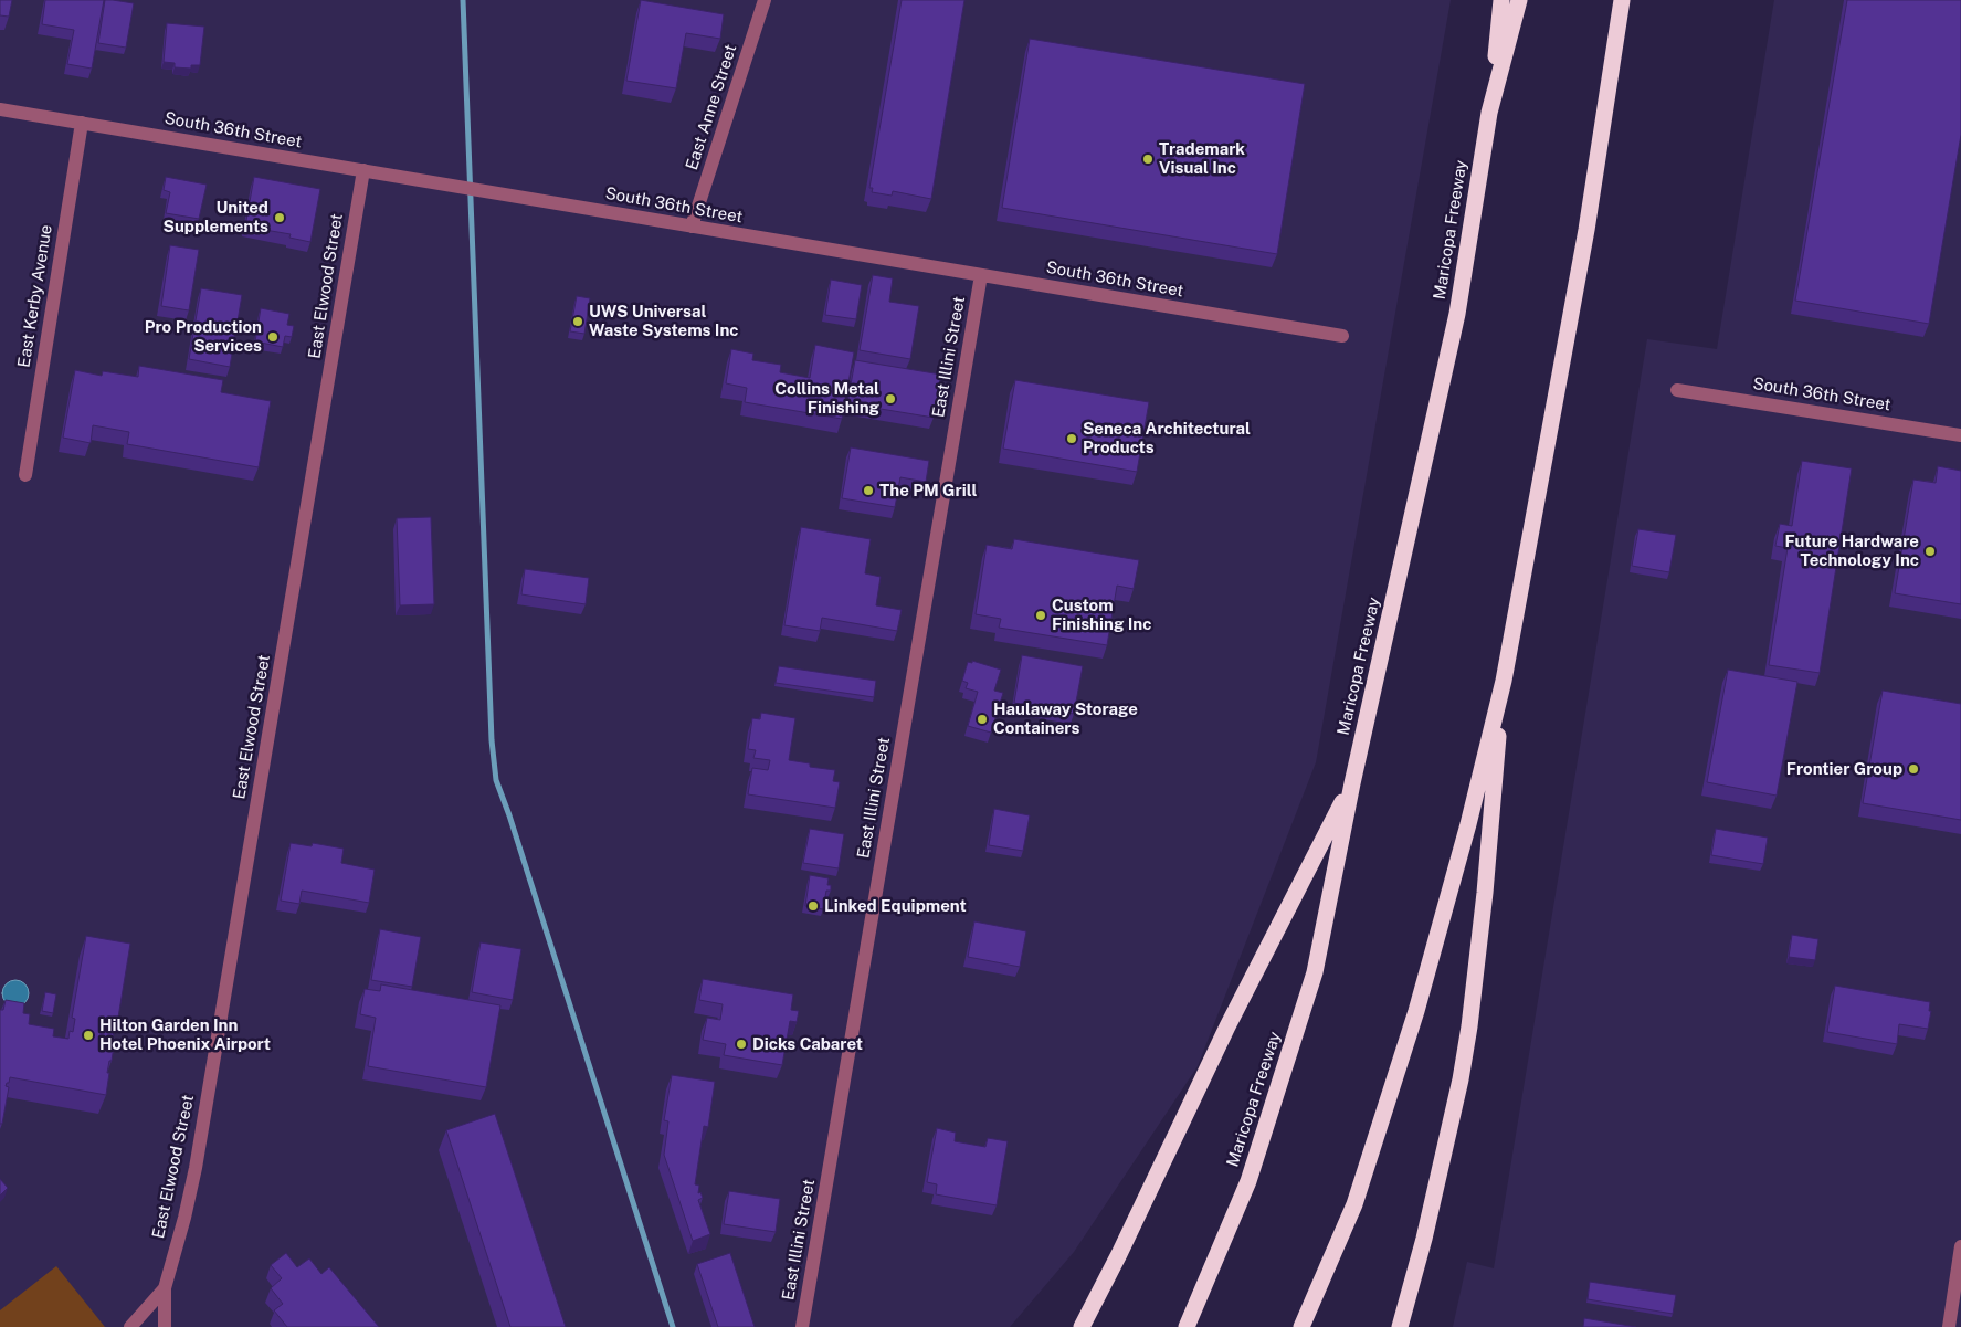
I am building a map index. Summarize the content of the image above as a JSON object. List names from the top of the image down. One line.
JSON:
{"streets":{"highway":["Maricopa Freeway"],"street":["East Anne Street","South 36th Street","East Elwood Street","East Kerby Avenue","East Illini Street"]},"crossings":[["East Anne Street","South 36th Street"],["South 36th Street","East Elwood Street"],["South 36th Street","East Kerby Avenue"],["South 36th Street","East Illini Street"]],"places":["Trademark Visual Inc","United Supplements","UWS Universal Waste Systems Inc","Pro Production Services","Collins Metal Finishing","Seneca Architectural Products","The PM Grill","Future Hardware Technology Inc","Custom Finishing Inc","Haulaway Storage Containers","Frontier Group","Linked Equipment","Hilton Garden Inn Hotel Phoenix Airport","Dicks Cabaret"]}
